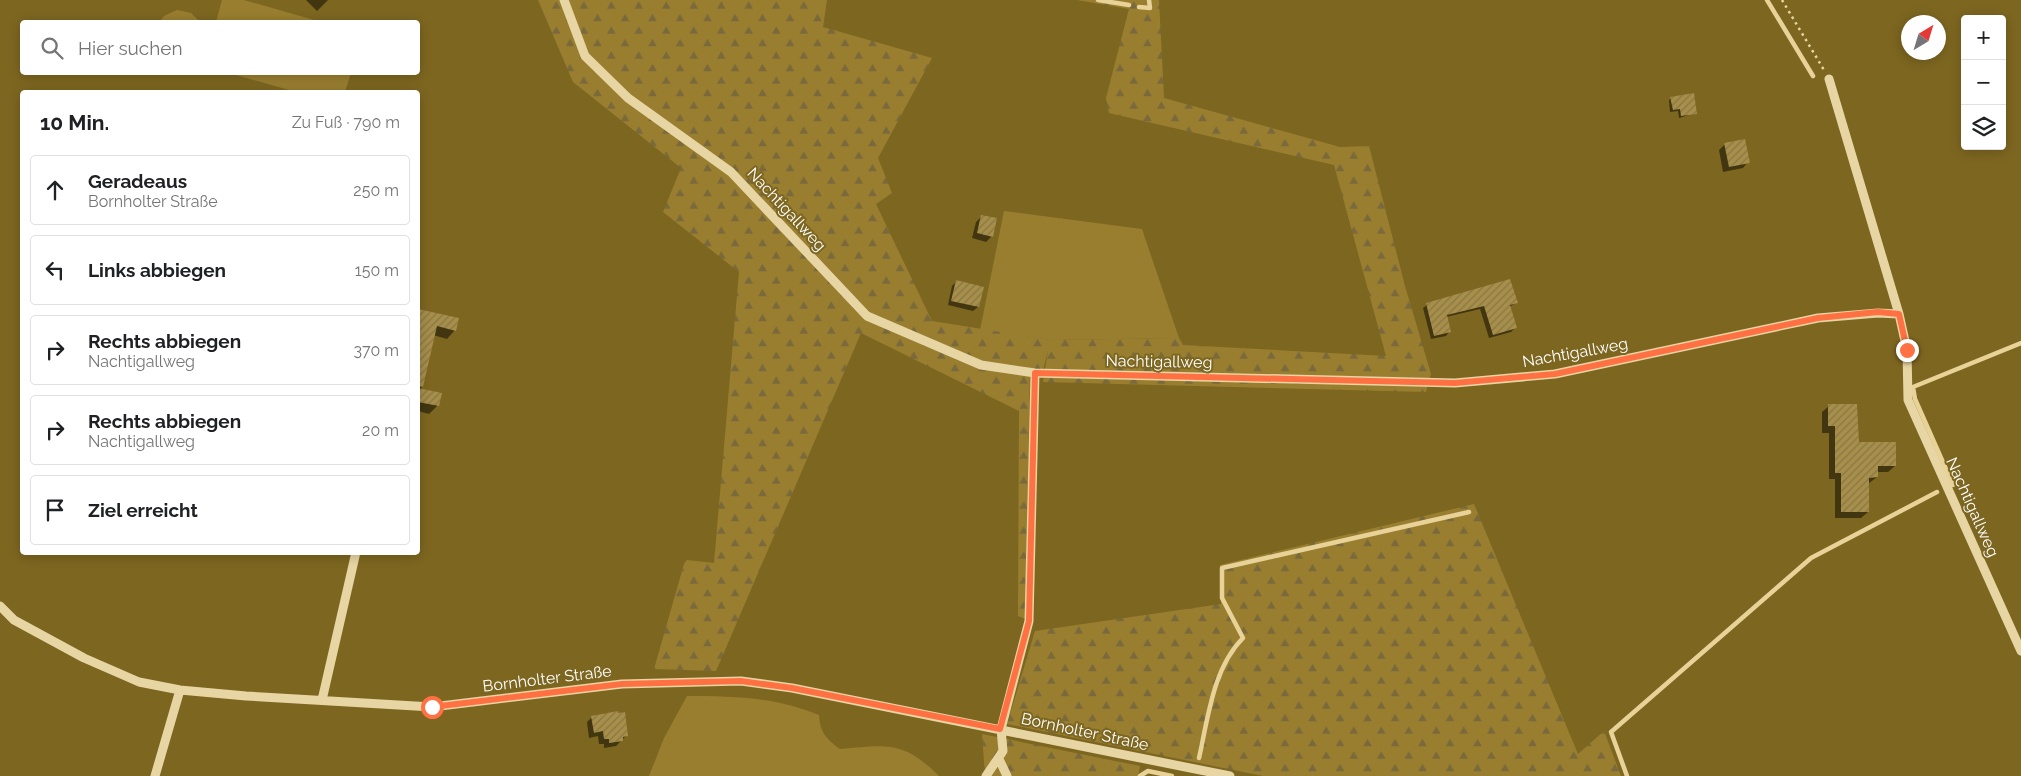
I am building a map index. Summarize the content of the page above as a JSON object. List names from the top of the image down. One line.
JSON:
{"streets":{"street":["Nachtigallweg","Bornholter Straße"]},"north":"top right","page":{"map_buttons":["+","−"],"search":"Hier suchen","heading":["10 Min.","Zu Fuß · 790 m"],"list":[["Geradeaus","Bornholter Straße","250 m"],["Links abbiegen","150 m"],["Rechts abbiegen","Nachtigallweg","370 m"],["Rechts abbiegen","Nachtigallweg","20 m"],"Ziel erreicht"]}}
